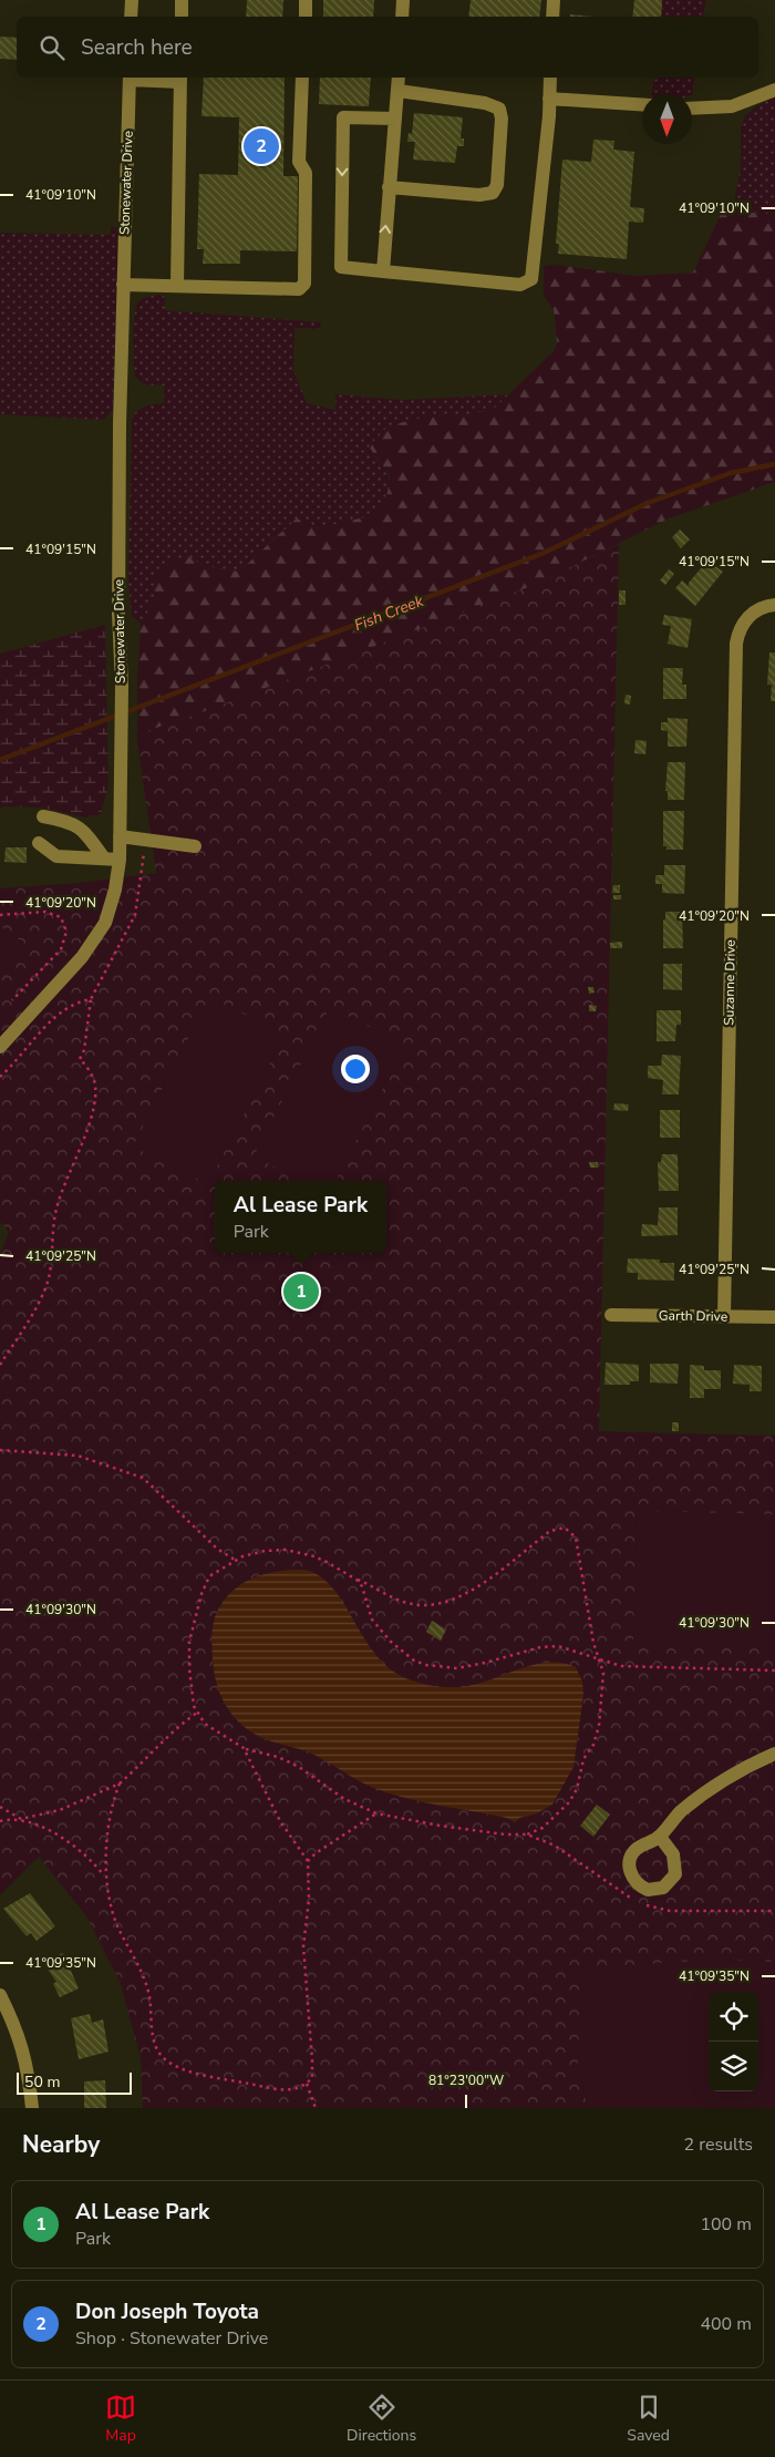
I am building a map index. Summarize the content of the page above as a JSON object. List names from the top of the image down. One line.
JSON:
{"streets":{"street":["Stonewater Drive","Suzanne Drive","Garth Drive"]},"crossings":[["Suzanne Drive","Garth Drive"]],"water":["Fish Creek"],"scale_bar":"50 m","north":"bottom","page":{"search":"Search here","pins":["2","1"],"popup":["Al Lease Park","Park"],"scale":"50 m","heading":["Nearby","2 results"],"list":[{"mark":"1","name":"Al Lease Park","note":"Park","value":"100 m"},{"mark":"2","name":"Don Joseph Toyota","note":"Shop · Stonewater Drive","value":"400 m"}],"nav":["Map","Directions","Saved"]},"coordinates":["41°09'10\"N","41°09'15\"N","41°09'20\"N","41°09'25\"N","41°09'30\"N","41°09'35\"N","81°23'00\"W"]}
